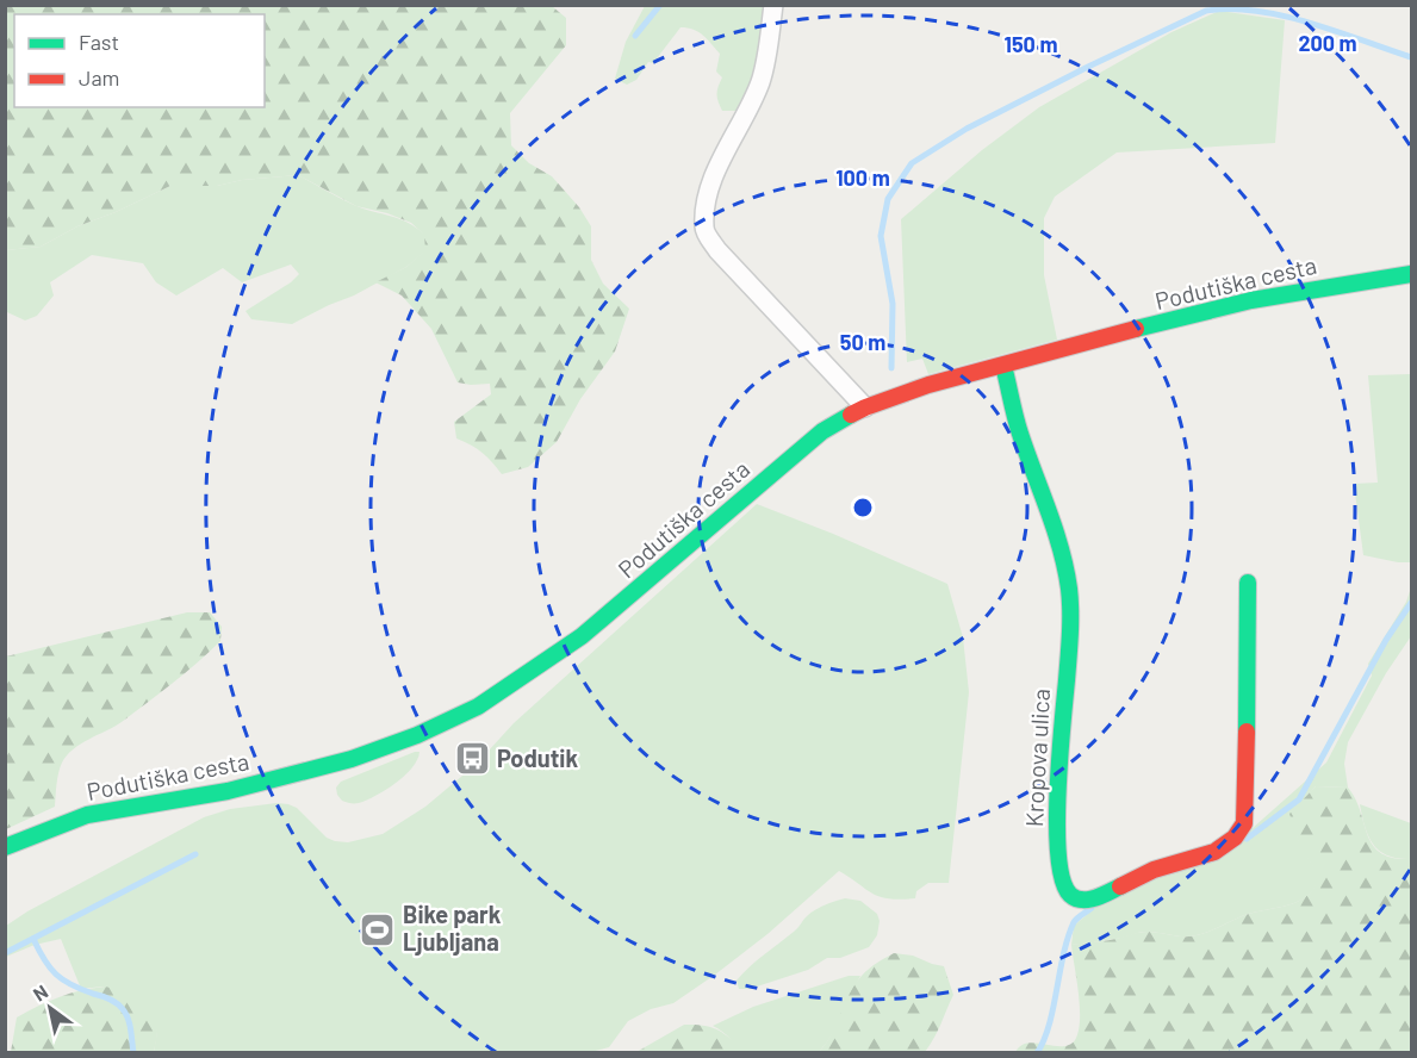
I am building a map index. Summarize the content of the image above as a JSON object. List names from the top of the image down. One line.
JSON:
{"streets":{"street":["Podutiška cesta","Kropova ulica"]},"crossings":[["Podutiška cesta","Kropova ulica"]],"places":{"bus stop":["Podutik"],"sports":["Bike park Ljubljana"]},"legend":["Fast","Jam"],"north":"top left","rings":["200 m","150 m","100 m","50 m"]}
